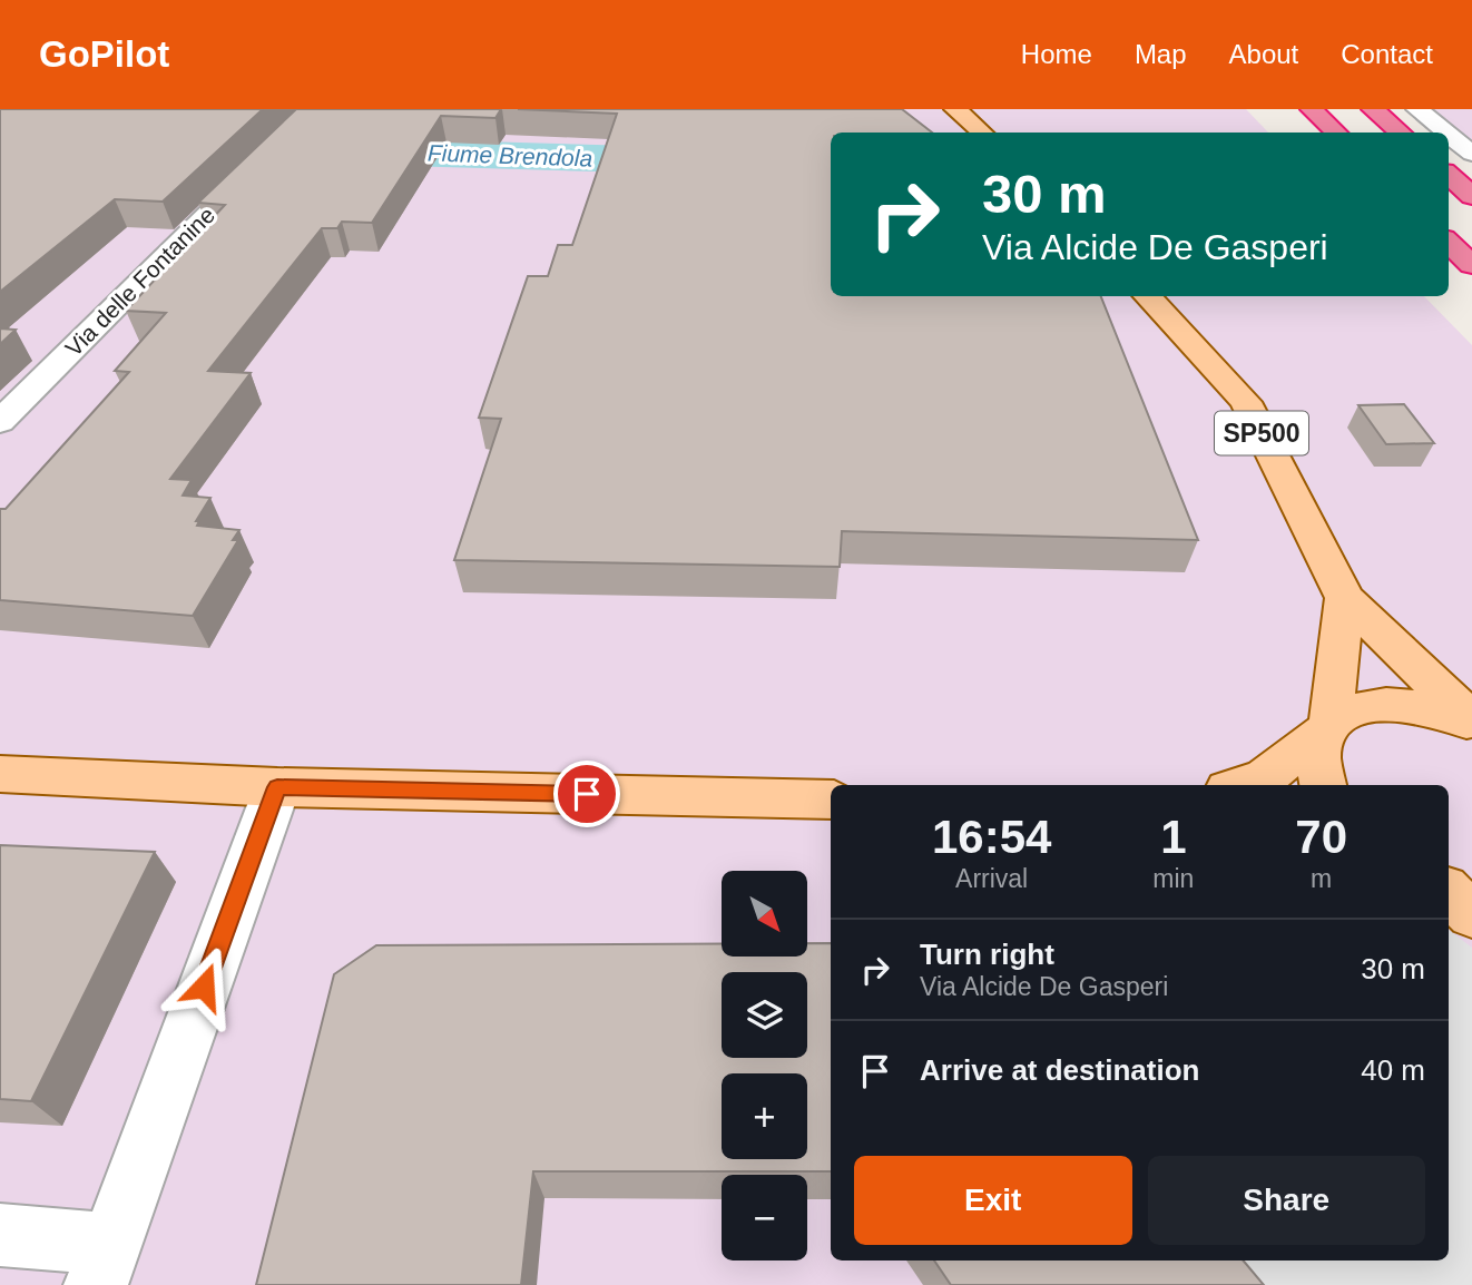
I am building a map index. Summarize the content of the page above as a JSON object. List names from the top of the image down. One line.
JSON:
{"streets":{"main road":["SP500"],"street":["Via delle Fontanine"]},"water":["Fiume Brendola"],"north":"bottom right","page":{"header":"GoPilot","nav":["Home","Map","About","Contact"],"turn":["30 m","Via Alcide De Gasperi"],"eta":["16:54","Arrival","1","min","70","m"],"map_buttons":["+","−"],"list":[{"name":"Turn right","note":"Via Alcide De Gasperi","value":"30 m"},{"name":"Arrive at destination","value":"40 m"}],"buttons":["Exit","Share"]}}
